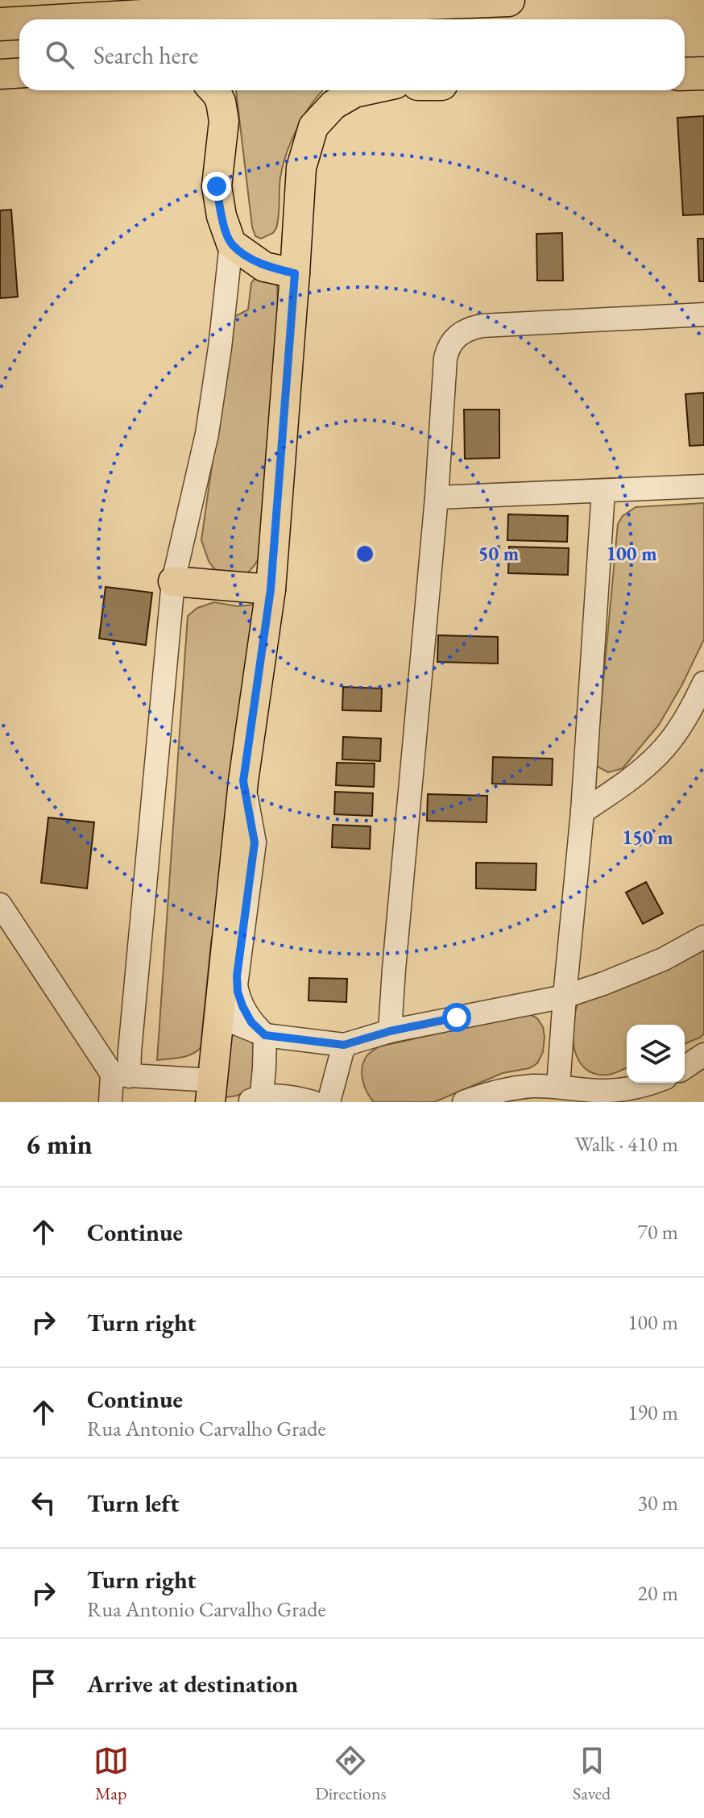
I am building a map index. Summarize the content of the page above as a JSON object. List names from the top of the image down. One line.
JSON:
{"page":{"search":"Search here","heading":["6 min","Walk · 410 m"],"list":[["Continue","70 m"],["Turn right","100 m"],["Continue","Rua Antonio Carvalho Grade","190 m"],["Turn left","30 m"],["Turn right","Rua Antonio Carvalho Grade","20 m"],"Arrive at destination"],"nav":["Map","Directions","Saved"]},"rings":["50 m","100 m","150 m"]}
